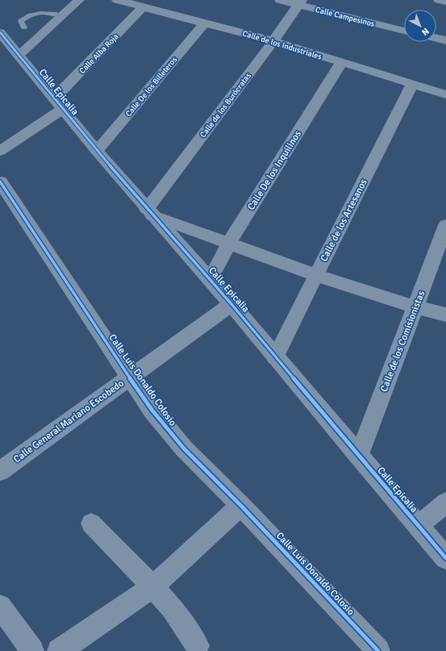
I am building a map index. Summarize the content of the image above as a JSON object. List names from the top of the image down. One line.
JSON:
{"streets":{"street":["Calle Campesinos","Calle de los Industriales","Calle Alba Roja","Calle De los Billeteros","Calle Epicalia","Calle de los Burócratas","Calle De los Inquilinos","Calle de los Artesanos","Calle de los Comisionistas","Calle Luis Donaldo Colosio","Calle General Mariano Escobedo"]},"crossings":[["Calle Campesinos","Calle de los Burócratas"],["Calle de los Industriales","Calle Alba Roja"],["Calle de los Industriales","Calle De los Billeteros"],["Calle de los Industriales","Calle de los Burócratas"],["Calle de los Industriales","Calle De los Inquilinos"],["Calle de los Industriales","Calle de los Artesanos"],["Calle Alba Roja","Calle Epicalia"],["Calle De los Billeteros","Calle Epicalia"],["Calle Epicalia","Calle de los Burócratas"],["Calle Epicalia","Calle De los Inquilinos"],["Calle Epicalia","Calle de los Artesanos"],["Calle Epicalia","Calle de los Comisionistas"],["Calle Epicalia","Calle General Mariano Escobedo"],["Calle Luis Donaldo Colosio","Calle General Mariano Escobedo"]],"north":"bottom right"}
